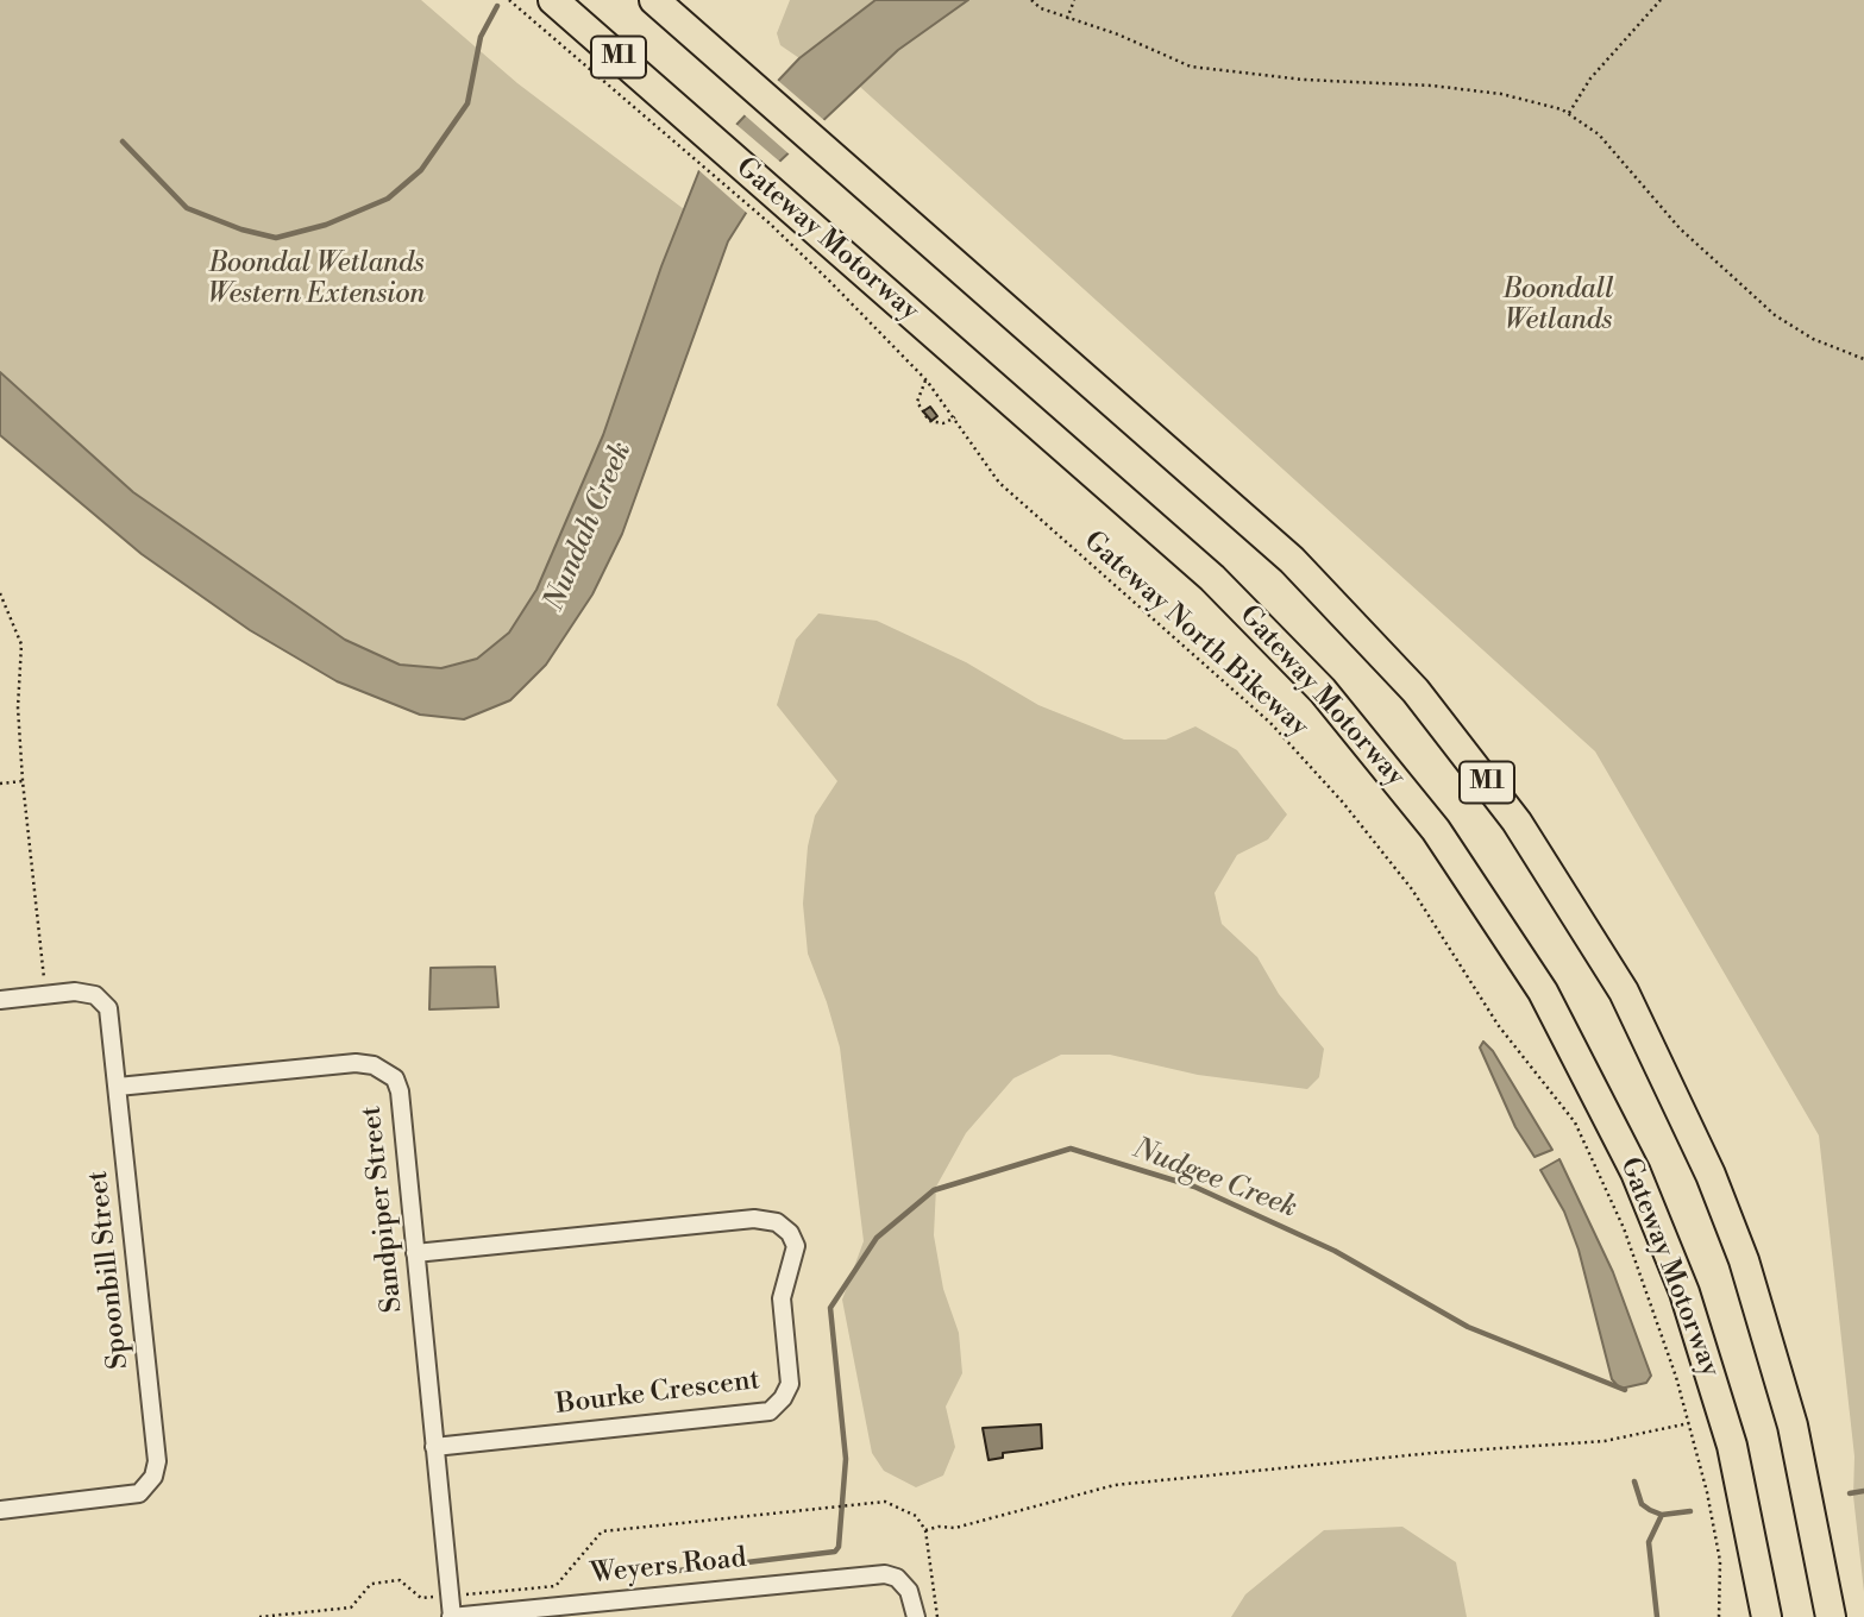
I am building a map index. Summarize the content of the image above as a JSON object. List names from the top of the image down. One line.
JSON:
{"streets":{"highway":["M1","Gateway Motorway"],"street":["Sandpiper Street","Spoonbill Street","Bourke Crescent","Weyers Road"],"path":["Gateway North Bikeway"]},"crossings":[["Gateway Motorway","Gateway North Bikeway"],["Sandpiper Street","Spoonbill Street"],["Sandpiper Street","Bourke Crescent"],["Sandpiper Street","Weyers Road"]],"water":["Nundah Creek","Nudgee Creek"],"parks":["Boondal Wetlands Western Extension","Boondall Wetlands"]}
